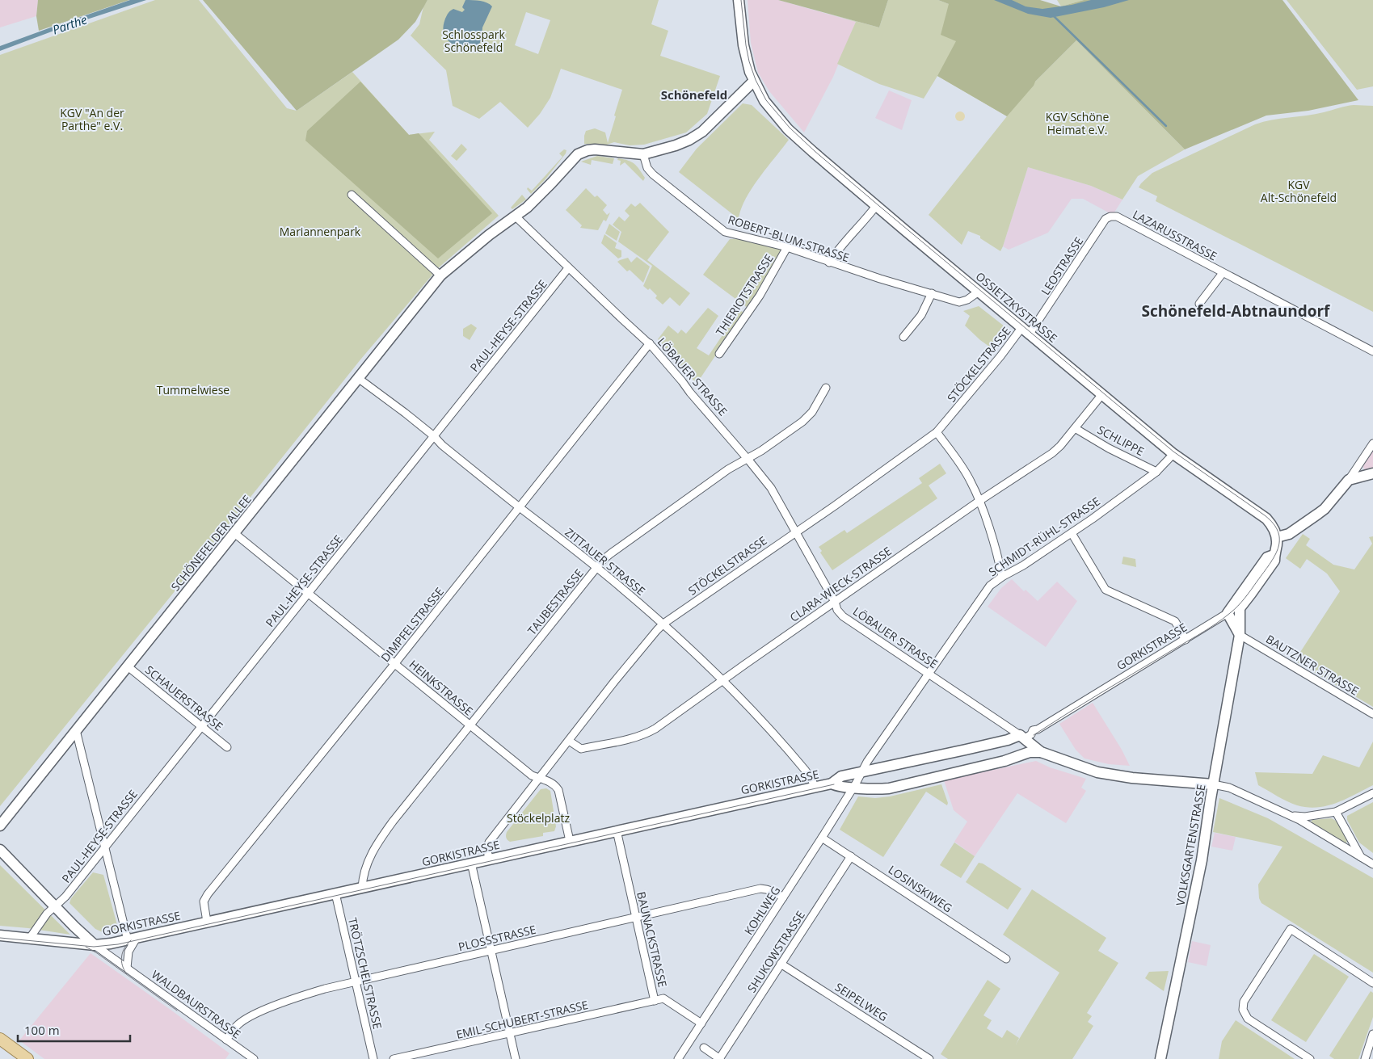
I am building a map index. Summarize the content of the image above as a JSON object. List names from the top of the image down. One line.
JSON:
{"streets":{"main road":["OSSIETZKYSTRASSE","LÖBAUER STRASSE","SCHÖNEFELDER ALLEE","GORKISTRASSE","VOLKSGARTENSTRASSE"],"street":["LAZARUSSTRASSE","ROBERT-BLUM-STRASSE","LEOSTRASSE","THIERIOTSTRASSE","PAUL-HEYSE-STRASSE","STÖCKELSTRASSE","SCHLIPPE","SCHMIDT-RÜHL-STRASSE","ZITTAUER STRASSE","CLARA-WIECK-STRASSE","TAUBESTRASSE","DIMPFELSTRASSE","BAUTZNER STRASSE","HEINKSTRASSE","SCHAUERSTRASSE","LOSINSKIWEG","KOHLWEG","PLOSSSTRASSE","BAUNACKSTRASSE","SHUKOWSTRASSE","TRÖTZSCHELSTRASSE","SEIPELWEG","WALDBAURSTRASSE","EMIL-SCHUBERT-STRASSE"]},"crossings":[["LAZARUSSTRASSE","LEOSTRASSE"],["ROBERT-BLUM-STRASSE","THIERIOTSTRASSE"],["ROBERT-BLUM-STRASSE","OSSIETZKYSTRASSE"],["ROBERT-BLUM-STRASSE","SCHÖNEFELDER ALLEE"],["LEOSTRASSE","OSSIETZKYSTRASSE"],["LEOSTRASSE","STÖCKELSTRASSE"],["OSSIETZKYSTRASSE","STÖCKELSTRASSE"],["OSSIETZKYSTRASSE","SCHMIDT-RÜHL-STRASSE"],["OSSIETZKYSTRASSE","CLARA-WIECK-STRASSE"],["PAUL-HEYSE-STRASSE","LÖBAUER STRASSE"],["PAUL-HEYSE-STRASSE","ZITTAUER STRASSE"],["PAUL-HEYSE-STRASSE","GORKISTRASSE"],["PAUL-HEYSE-STRASSE","HEINKSTRASSE"],["PAUL-HEYSE-STRASSE","SCHAUERSTRASSE"],["STÖCKELSTRASSE","LÖBAUER STRASSE"],["STÖCKELSTRASSE","ZITTAUER STRASSE"],["STÖCKELSTRASSE","CLARA-WIECK-STRASSE"],["STÖCKELSTRASSE","GORKISTRASSE"],["STÖCKELSTRASSE","HEINKSTRASSE"],["LÖBAUER STRASSE","SCHMIDT-RÜHL-STRASSE"],["LÖBAUER STRASSE","SCHÖNEFELDER ALLEE"],["LÖBAUER STRASSE","CLARA-WIECK-STRASSE"],["LÖBAUER STRASSE","TAUBESTRASSE"],["LÖBAUER STRASSE","DIMPFELSTRASSE"],["LÖBAUER STRASSE","GORKISTRASSE"],["LÖBAUER STRASSE","VOLKSGARTENSTRASSE"],["SCHLIPPE","SCHMIDT-RÜHL-STRASSE"],["SCHLIPPE","CLARA-WIECK-STRASSE"],["SCHMIDT-RÜHL-STRASSE","GORKISTRASSE"],["SCHMIDT-RÜHL-STRASSE","KOHLWEG"],["SCHÖNEFELDER ALLEE","ZITTAUER STRASSE"],["SCHÖNEFELDER ALLEE","HEINKSTRASSE"],["SCHÖNEFELDER ALLEE","SCHAUERSTRASSE"],["ZITTAUER STRASSE","CLARA-WIECK-STRASSE"],["ZITTAUER STRASSE","TAUBESTRASSE"],["ZITTAUER STRASSE","DIMPFELSTRASSE"],["ZITTAUER STRASSE","GORKISTRASSE"],["TAUBESTRASSE","GORKISTRASSE"],["TAUBESTRASSE","HEINKSTRASSE"],["DIMPFELSTRASSE","GORKISTRASSE"],["DIMPFELSTRASSE","HEINKSTRASSE"],["GORKISTRASSE","HEINKSTRASSE"],["GORKISTRASSE","VOLKSGARTENSTRASSE"],["GORKISTRASSE","KOHLWEG"],["GORKISTRASSE","BAUNACKSTRASSE"],["GORKISTRASSE","TRÖTZSCHELSTRASSE"],["GORKISTRASSE","WALDBAURSTRASSE"],["BAUTZNER STRASSE","VOLKSGARTENSTRASSE"],["LOSINSKIWEG","KOHLWEG"],["LOSINSKIWEG","SHUKOWSTRASSE"],["KOHLWEG","PLOSSSTRASSE"],["KOHLWEG","BAUNACKSTRASSE"],["PLOSSSTRASSE","BAUNACKSTRASSE"],["PLOSSSTRASSE","TRÖTZSCHELSTRASSE"],["PLOSSSTRASSE","WALDBAURSTRASSE"],["BAUNACKSTRASSE","EMIL-SCHUBERT-STRASSE"],["SHUKOWSTRASSE","SEIPELWEG"]],"districts":["Schönefeld","Schönefeld-Abtnaundorf"],"water":["Parthe"],"parks":["Schlosspark Schönefeld","KGV \"An der Parthe\" e.V.","KGV Schöne Heimat e.V.","KGV Alt-Schönefeld","Mariannenpark","Tummelwiese","Stöckelplatz"],"scale_bar":"100 m"}
